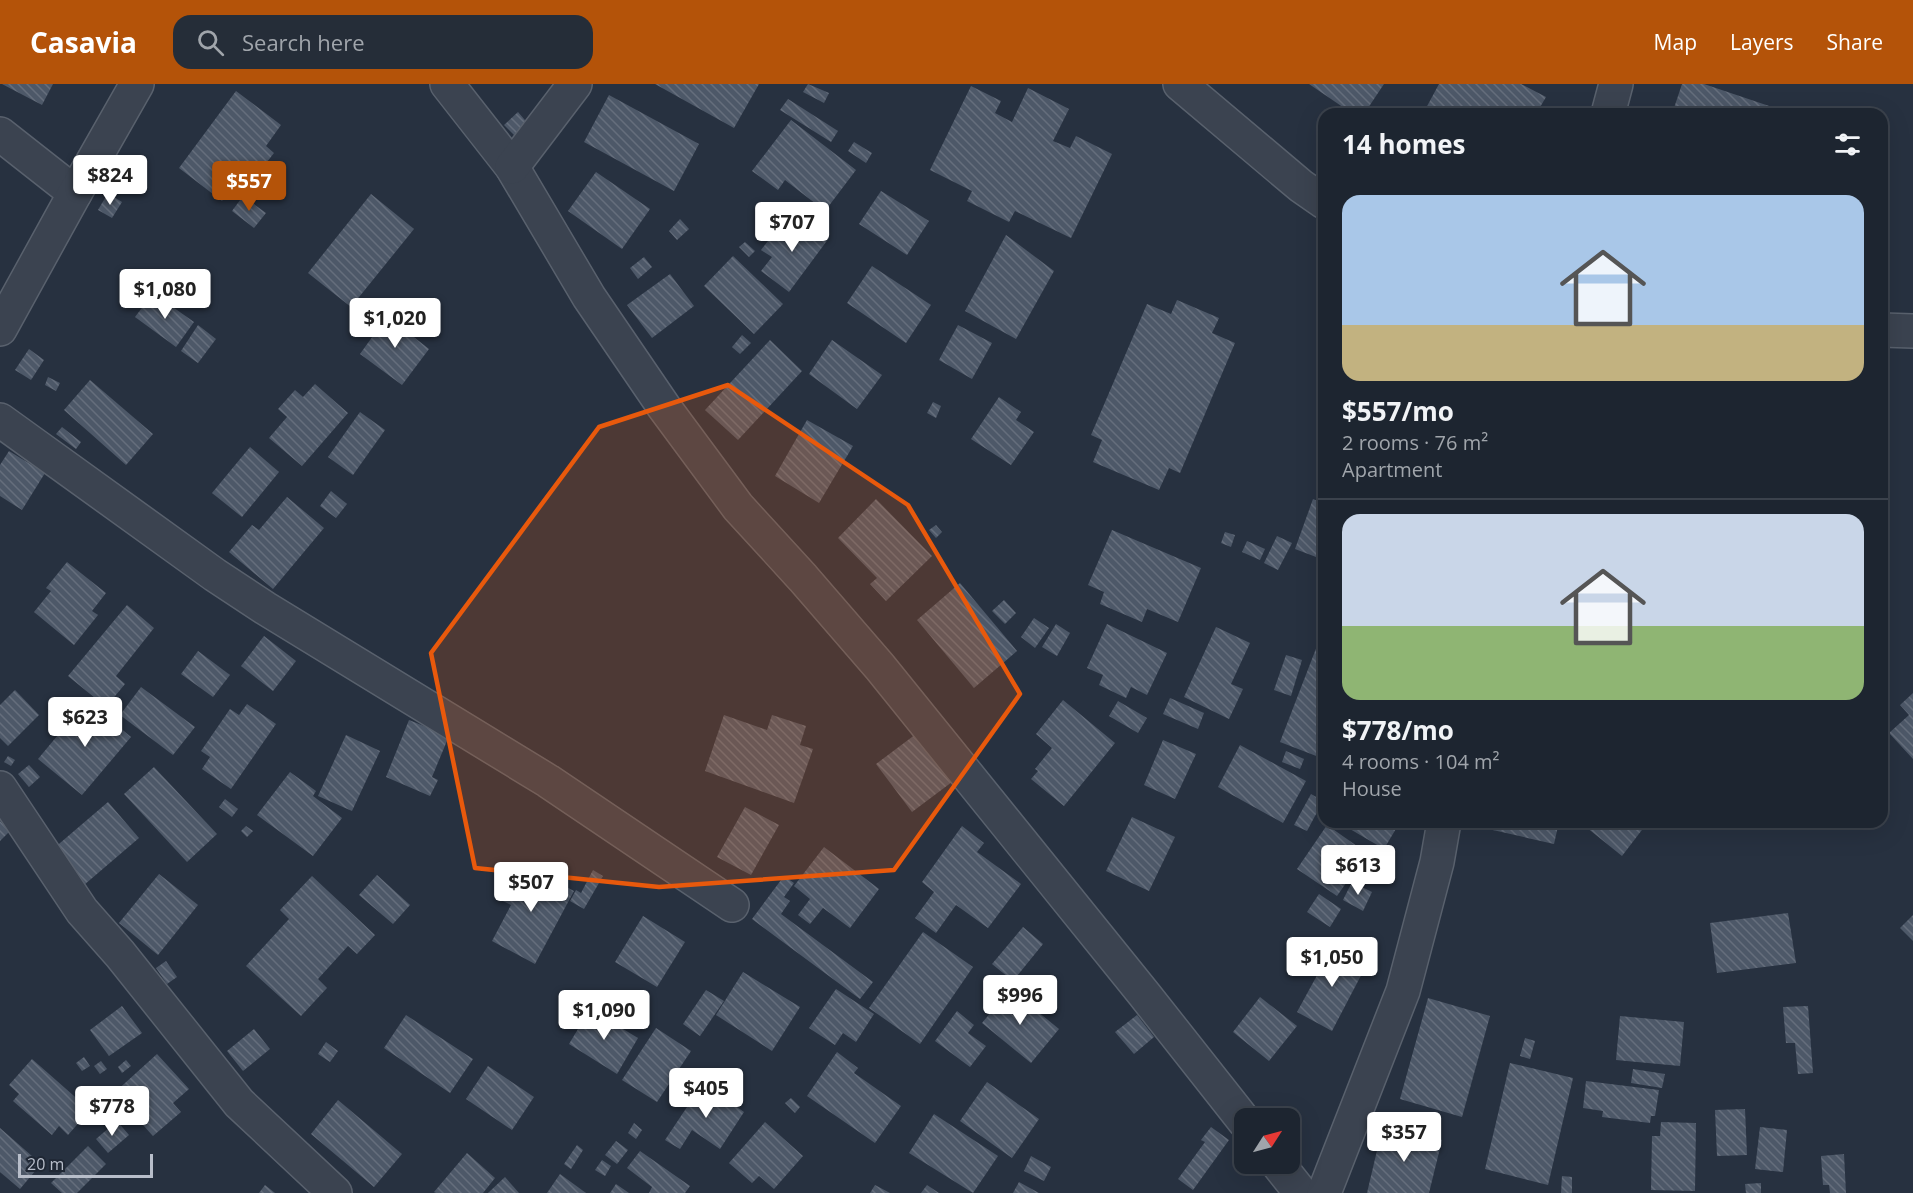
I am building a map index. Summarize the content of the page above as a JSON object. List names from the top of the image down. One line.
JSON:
{"scale_bar":"20 m","north":"top right","page":{"header":"Casavia","search":"Search here","nav":["Map","Layers","Share"],"heading":"14 homes","price":["$824","$557","$707","$1,080","$1,020","$623","$613","$507","$1,050","$996","$1,090","$405","$778","$357"],"list":[{"name":"$557/mo","note":"2 rooms · 76 m² · Apartment"},{"name":"$778/mo","note":"4 rooms · 104 m² · House"}],"scale":"20 m"}}
